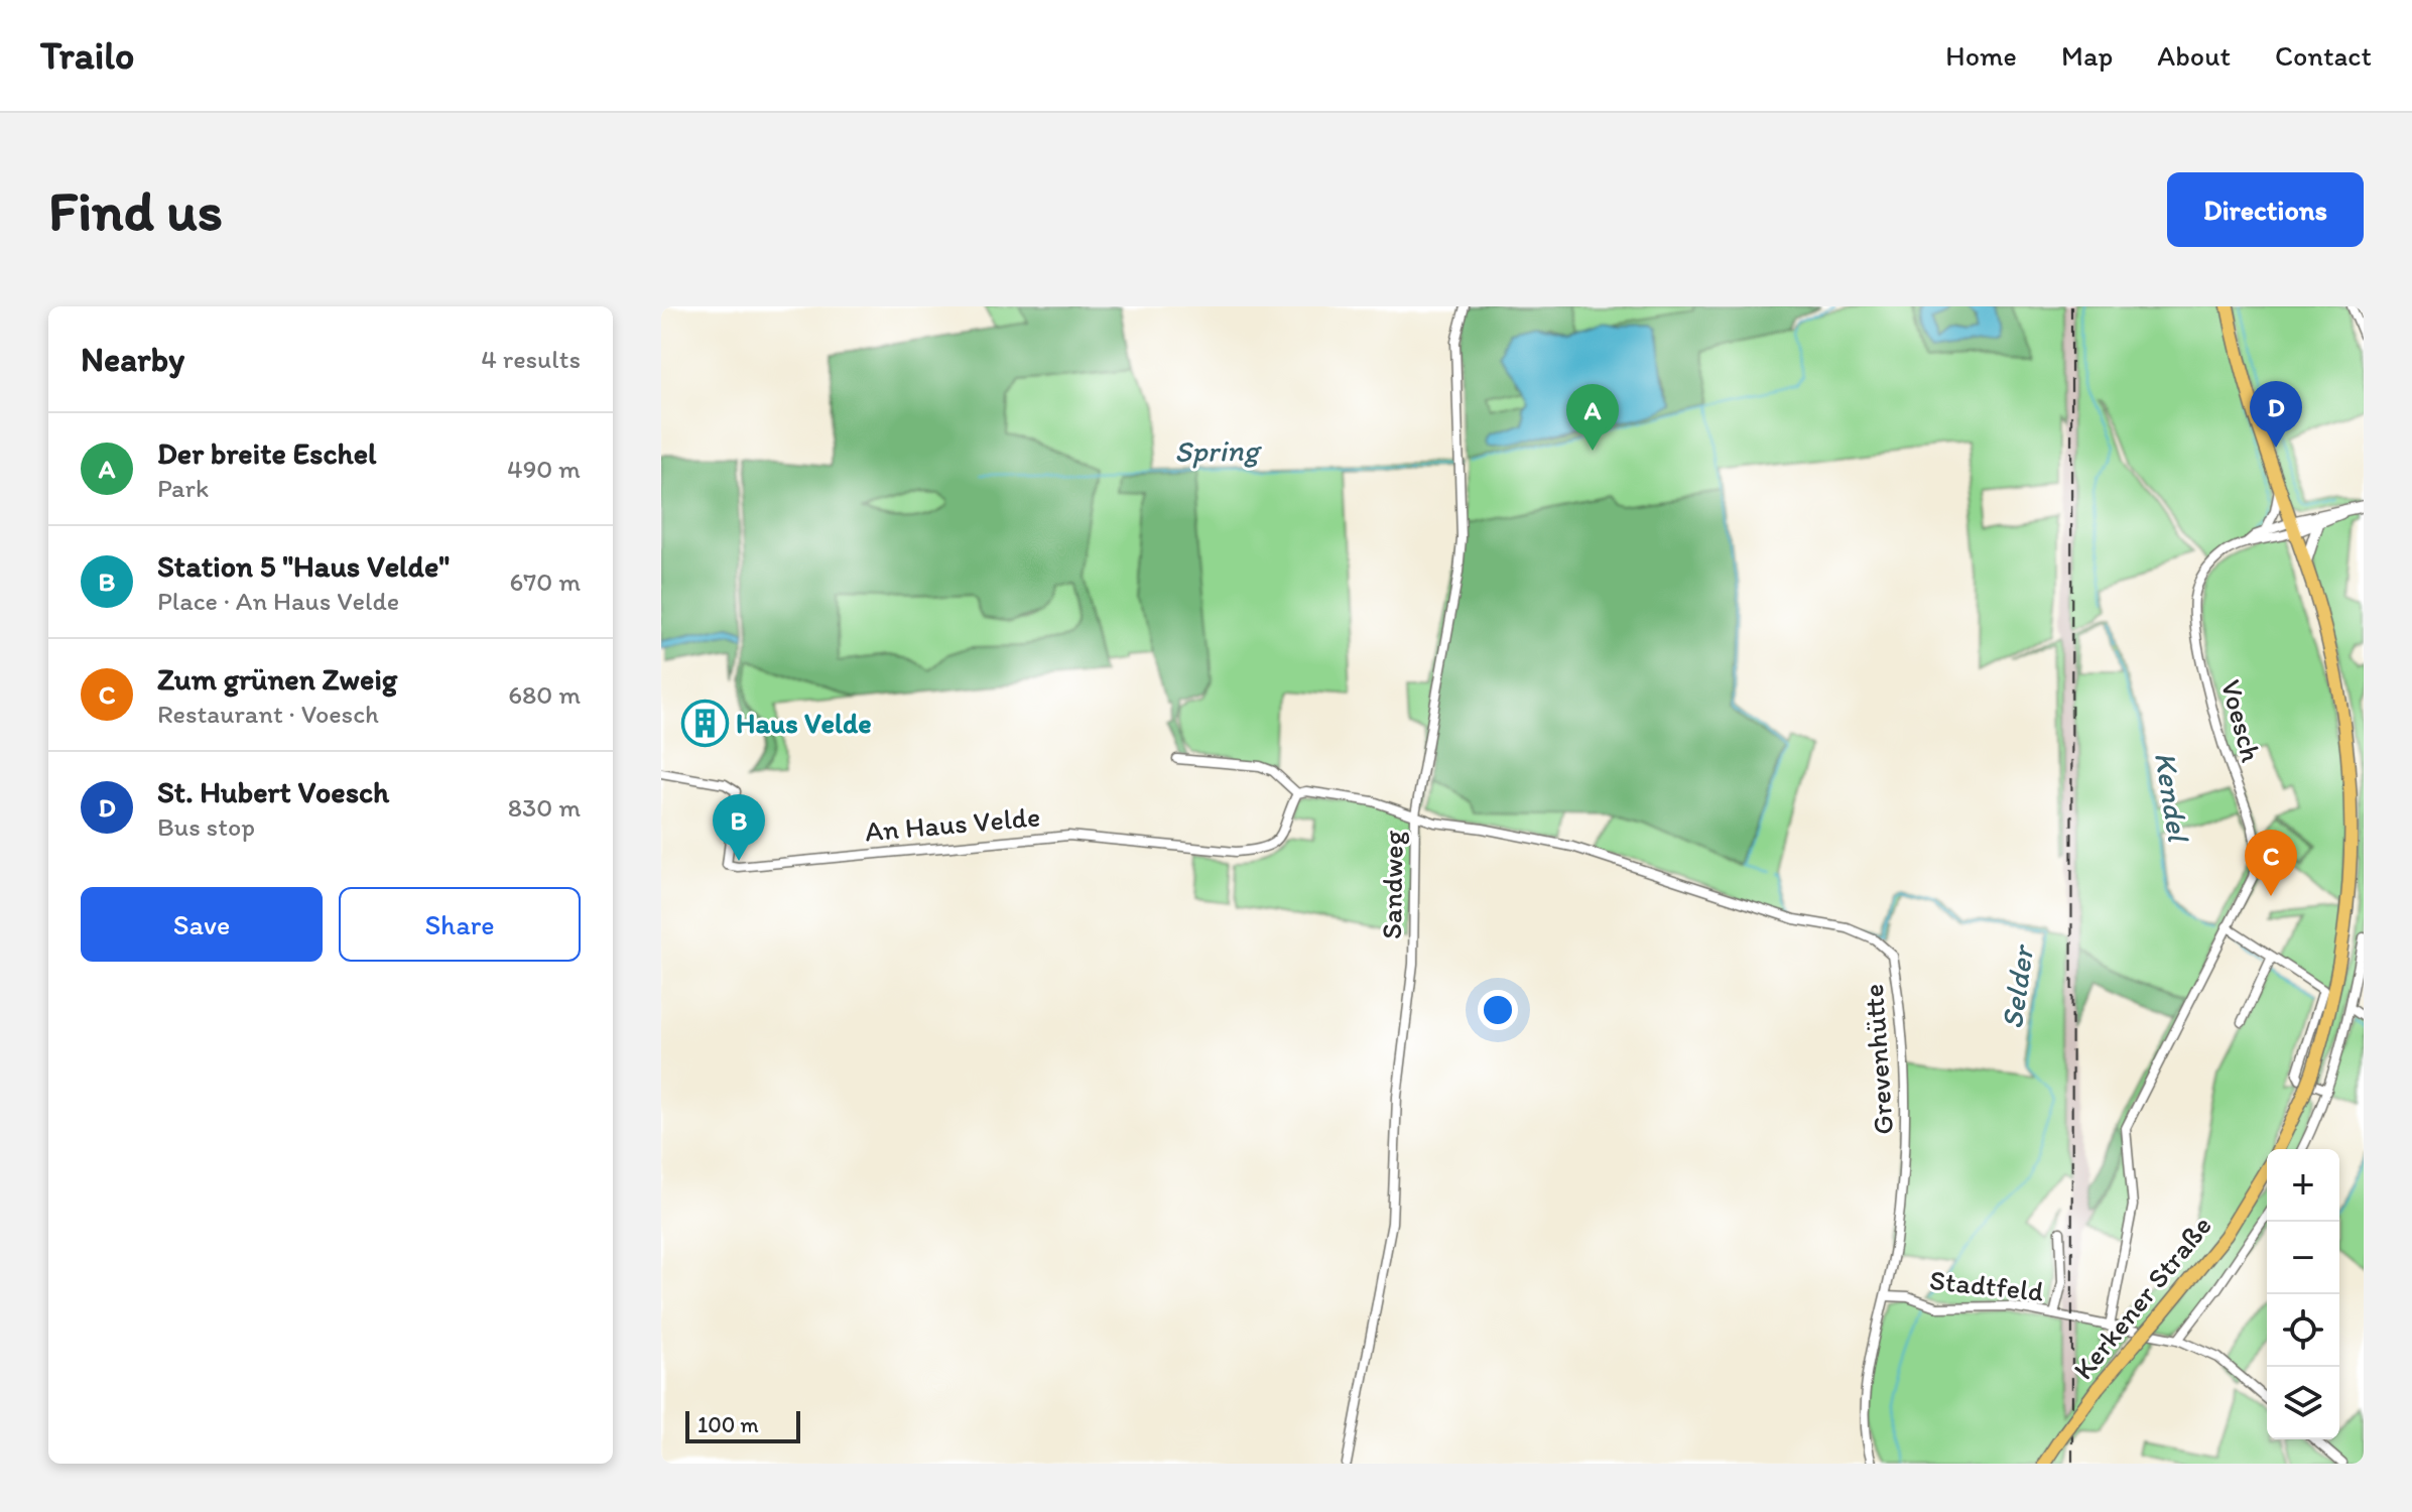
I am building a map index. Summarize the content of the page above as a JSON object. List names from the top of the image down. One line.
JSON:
{"streets":{"main road":["Kerkener Straße"],"street":["Voesch","An Haus Velde","Sandweg","Grevenhütte","Stadtfeld"]},"crossings":[["Voesch","Stadtfeld"],["Voesch","Kerkener Straße"],["Sandweg","Grevenhütte"],["Grevenhütte","Stadtfeld"]],"water":["Spring","Kendel","Selder"],"places":{"building":["Haus Velde"]},"scale_bar":"100 m","page":{"header":"Trailo","nav":["Home","Map","About","Contact"],"buttons":["Directions",["Save","Share"]],"title":"Find us","heading":["Nearby","4 results"],"pins":["D","A","B","C"],"list":[{"mark":"A","name":"Der breite Eschel","note":"Park","value":"490 m"},{"mark":"B","name":"Station 5 \"Haus Velde\"","note":"Place · An Haus Velde","value":"670 m"},{"mark":"C","name":"Zum grünen Zweig","note":"Restaurant · Voesch","value":"680 m"},{"mark":"D","name":"St. Hubert Voesch","note":"Bus stop","value":"830 m"}],"map_buttons":["+","−"],"scale":"100 m"}}
